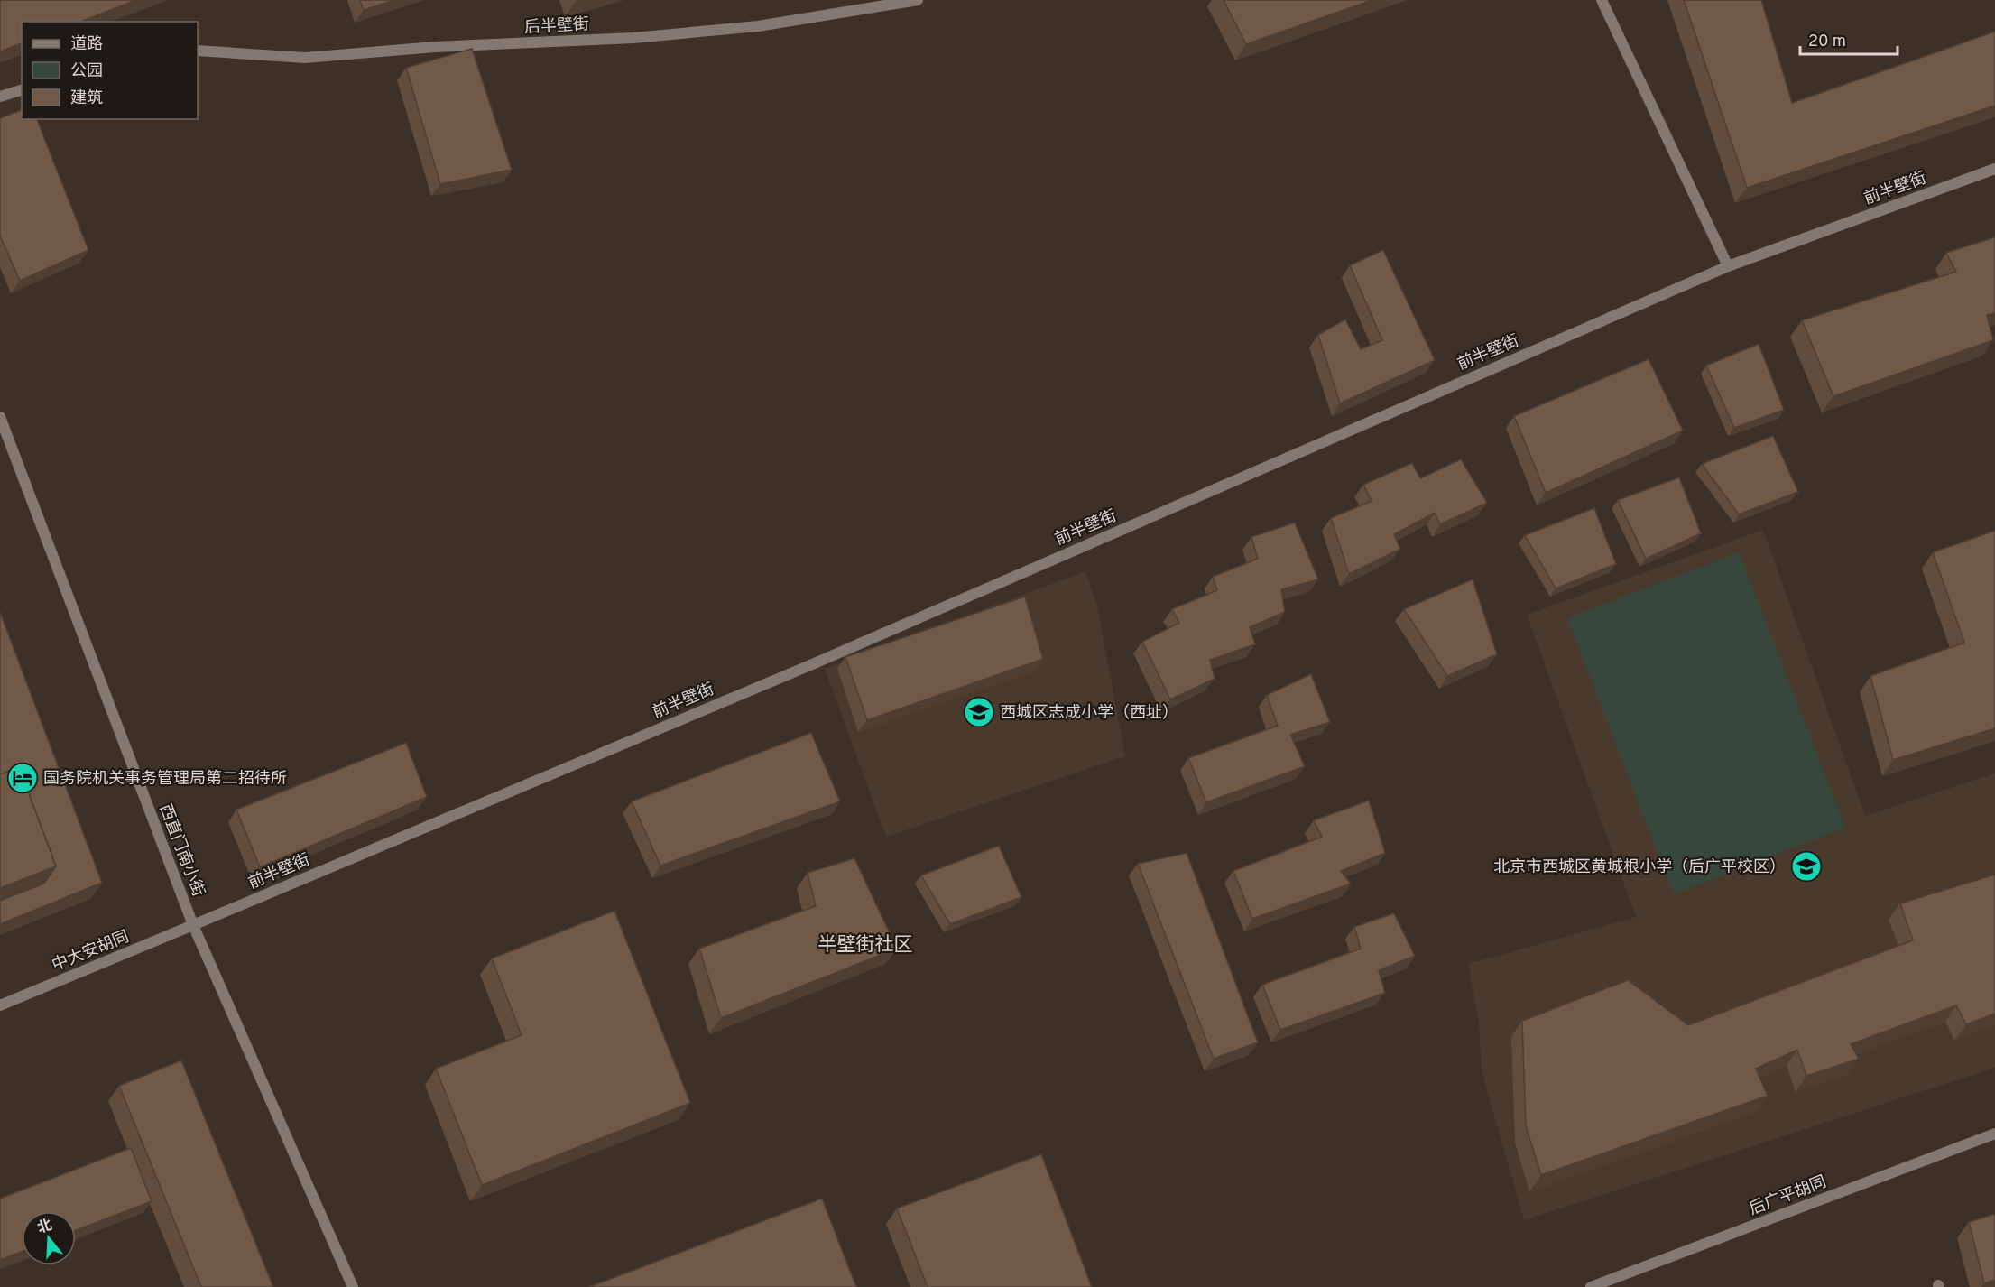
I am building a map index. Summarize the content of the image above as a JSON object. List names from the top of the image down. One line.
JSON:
{"streets":{"street":["后半壁街","前半壁街","西直门南小街","中大安胡同","后广平胡同"]},"crossings":[["前半壁街","西直门南小街"],["前半壁街","中大安胡同"],["西直门南小街","中大安胡同"]],"districts":["半壁街社区"],"places":{"school or university":["西城区志成小学（西址）","北京市西城区黄城根小学（后广平校区）"],"hotel":["国务院机关事务管理局第二招待所"]},"legend":["道路","公园","建筑"],"scale_bar":"20 m","north":"top"}
